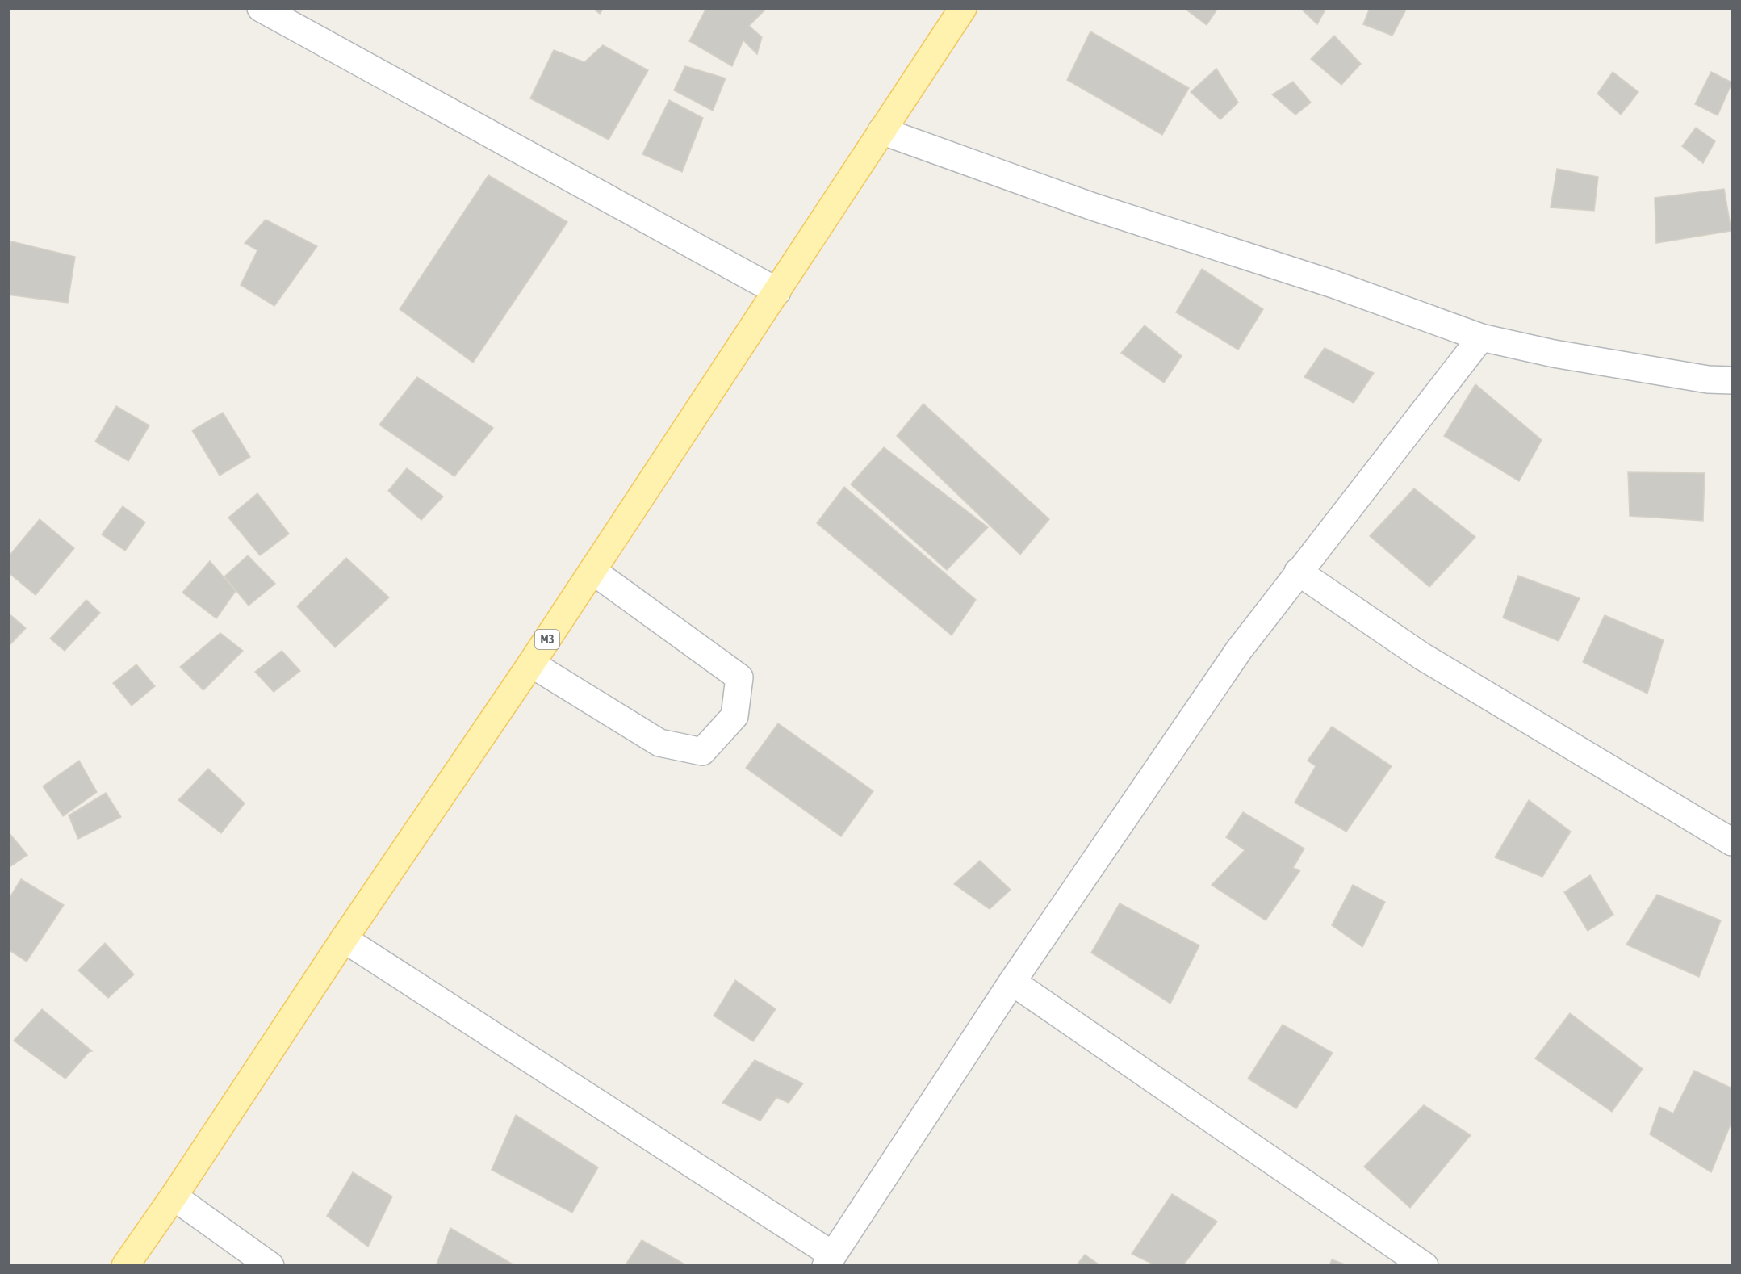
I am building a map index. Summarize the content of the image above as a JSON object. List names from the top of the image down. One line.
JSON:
{"streets":{"main road":["M3"]}}
